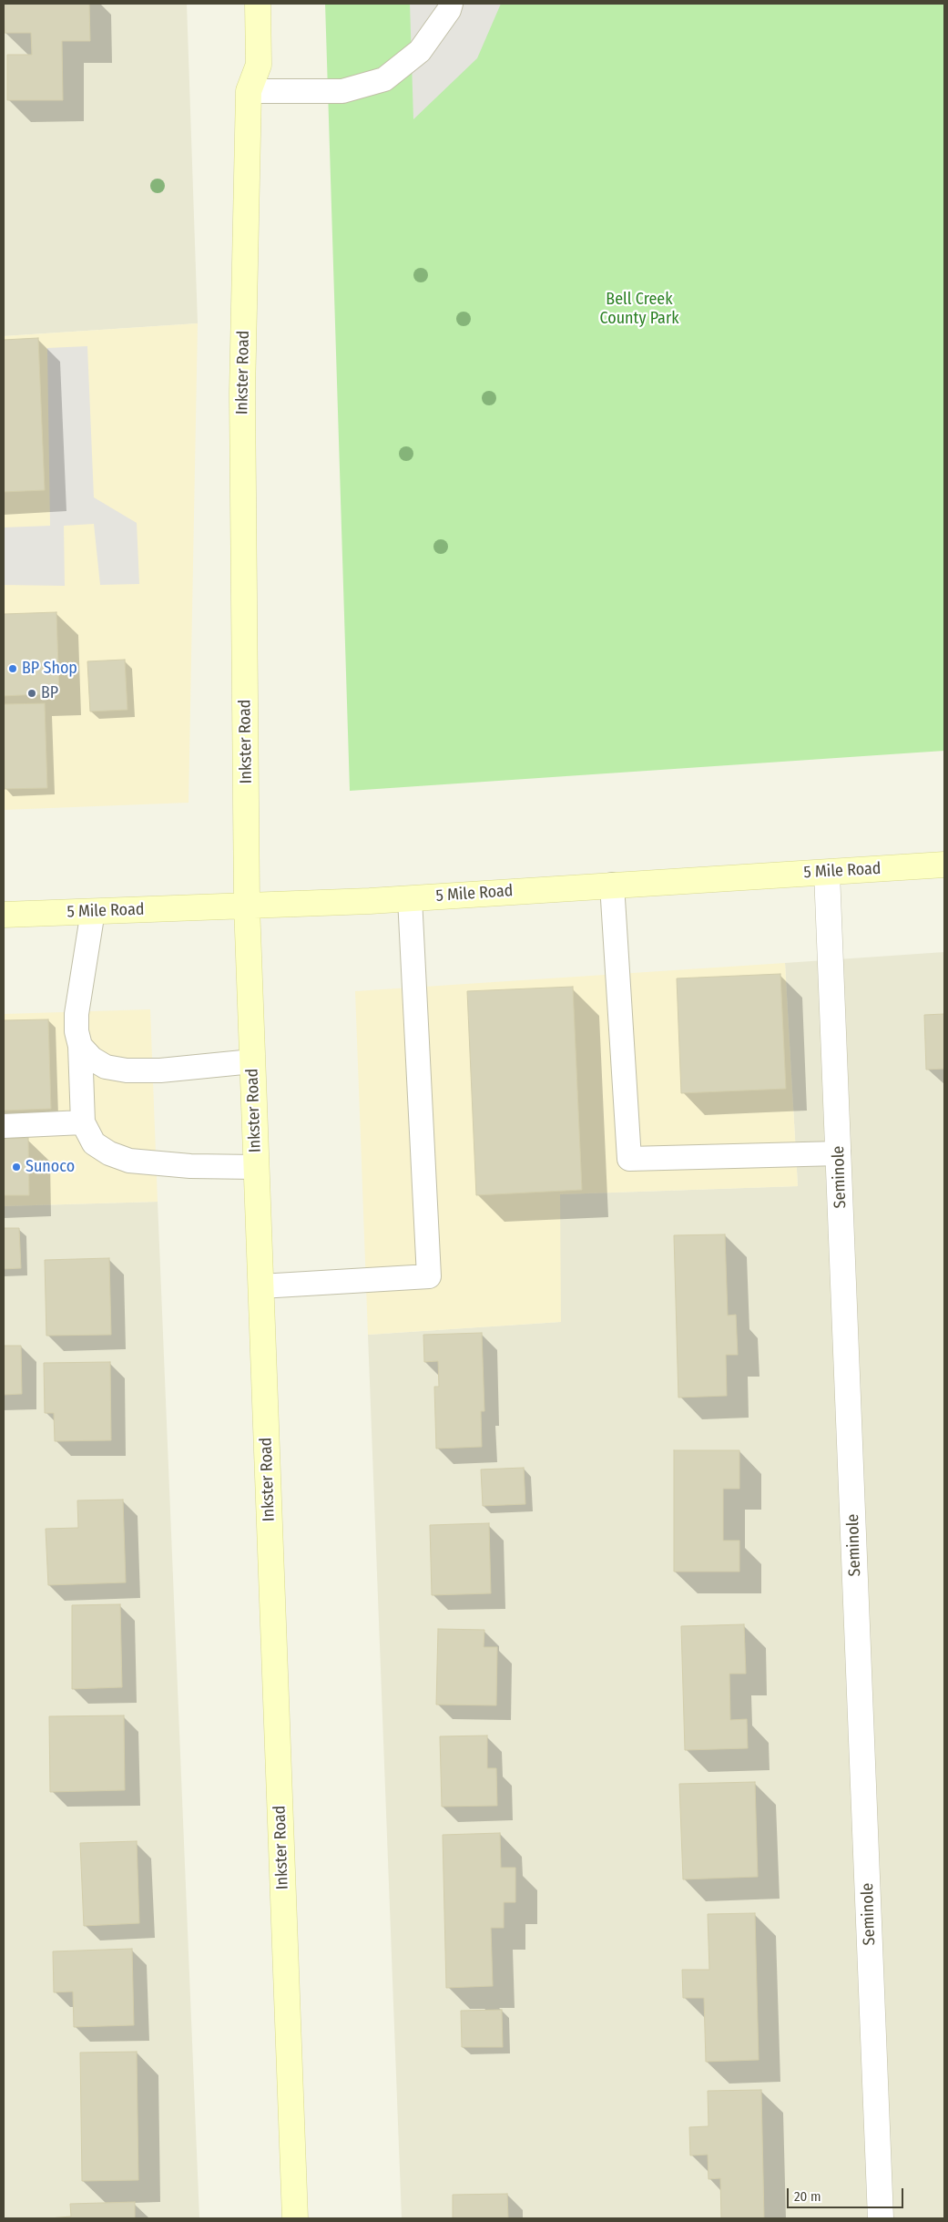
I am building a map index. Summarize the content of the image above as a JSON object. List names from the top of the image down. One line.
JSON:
{"streets":{"main road":["Inkster Road","5 Mile Road"],"street":["Seminole"]},"crossings":[["Inkster Road","5 Mile Road"],["5 Mile Road","Seminole"]],"parks":["Bell Creek County Park"],"places":["BP Shop","BP","Sunoco"],"scale_bar":"20 m"}
